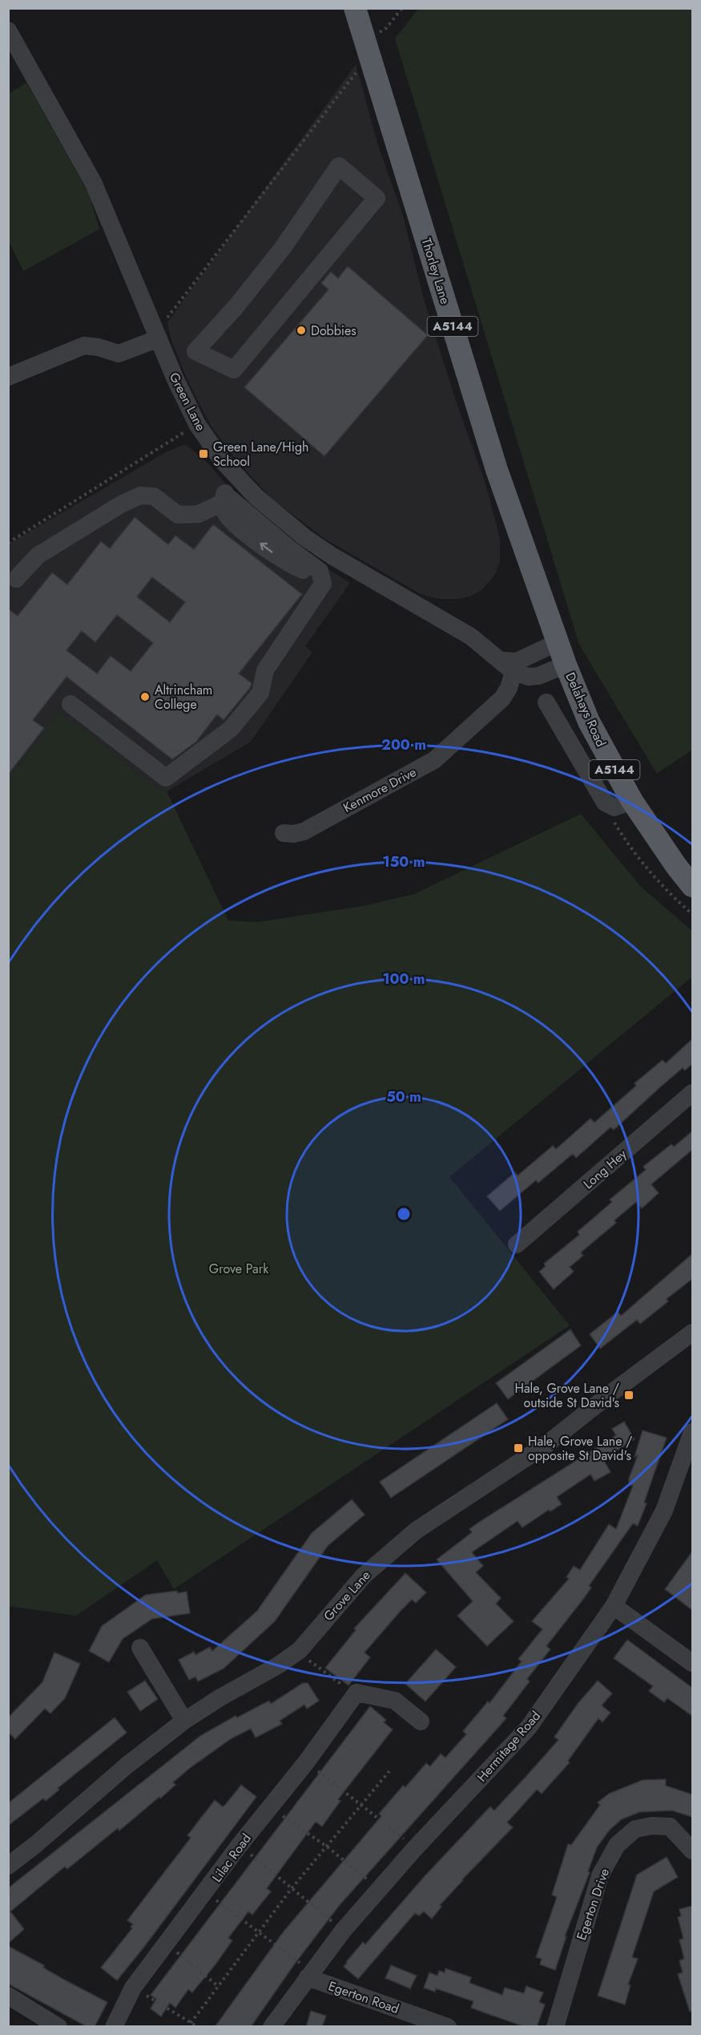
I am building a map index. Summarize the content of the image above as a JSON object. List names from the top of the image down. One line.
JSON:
{"streets":{"main road":["Thorley Lane","A5144","Delahays Road"],"street":["Green Lane","Kenmore Drive","Long Hey","Grove Lane","Hermitage Road","Lilac Road","Egerton Drive","Egerton Road"]},"crossings":[["Thorley Lane","Delahays Road"],["Green Lane","Kenmore Drive"],["Hermitage Road","Egerton Road"]],"parks":["Grove Park"],"places":{"other":["Dobbies","Altrincham College"],"transit":["Green Lane/High School","Hale, Grove Lane / outside St David's","Hale, Grove Lane / opposite St David's"]},"rings":["200 m","150 m","100 m","50 m"]}
